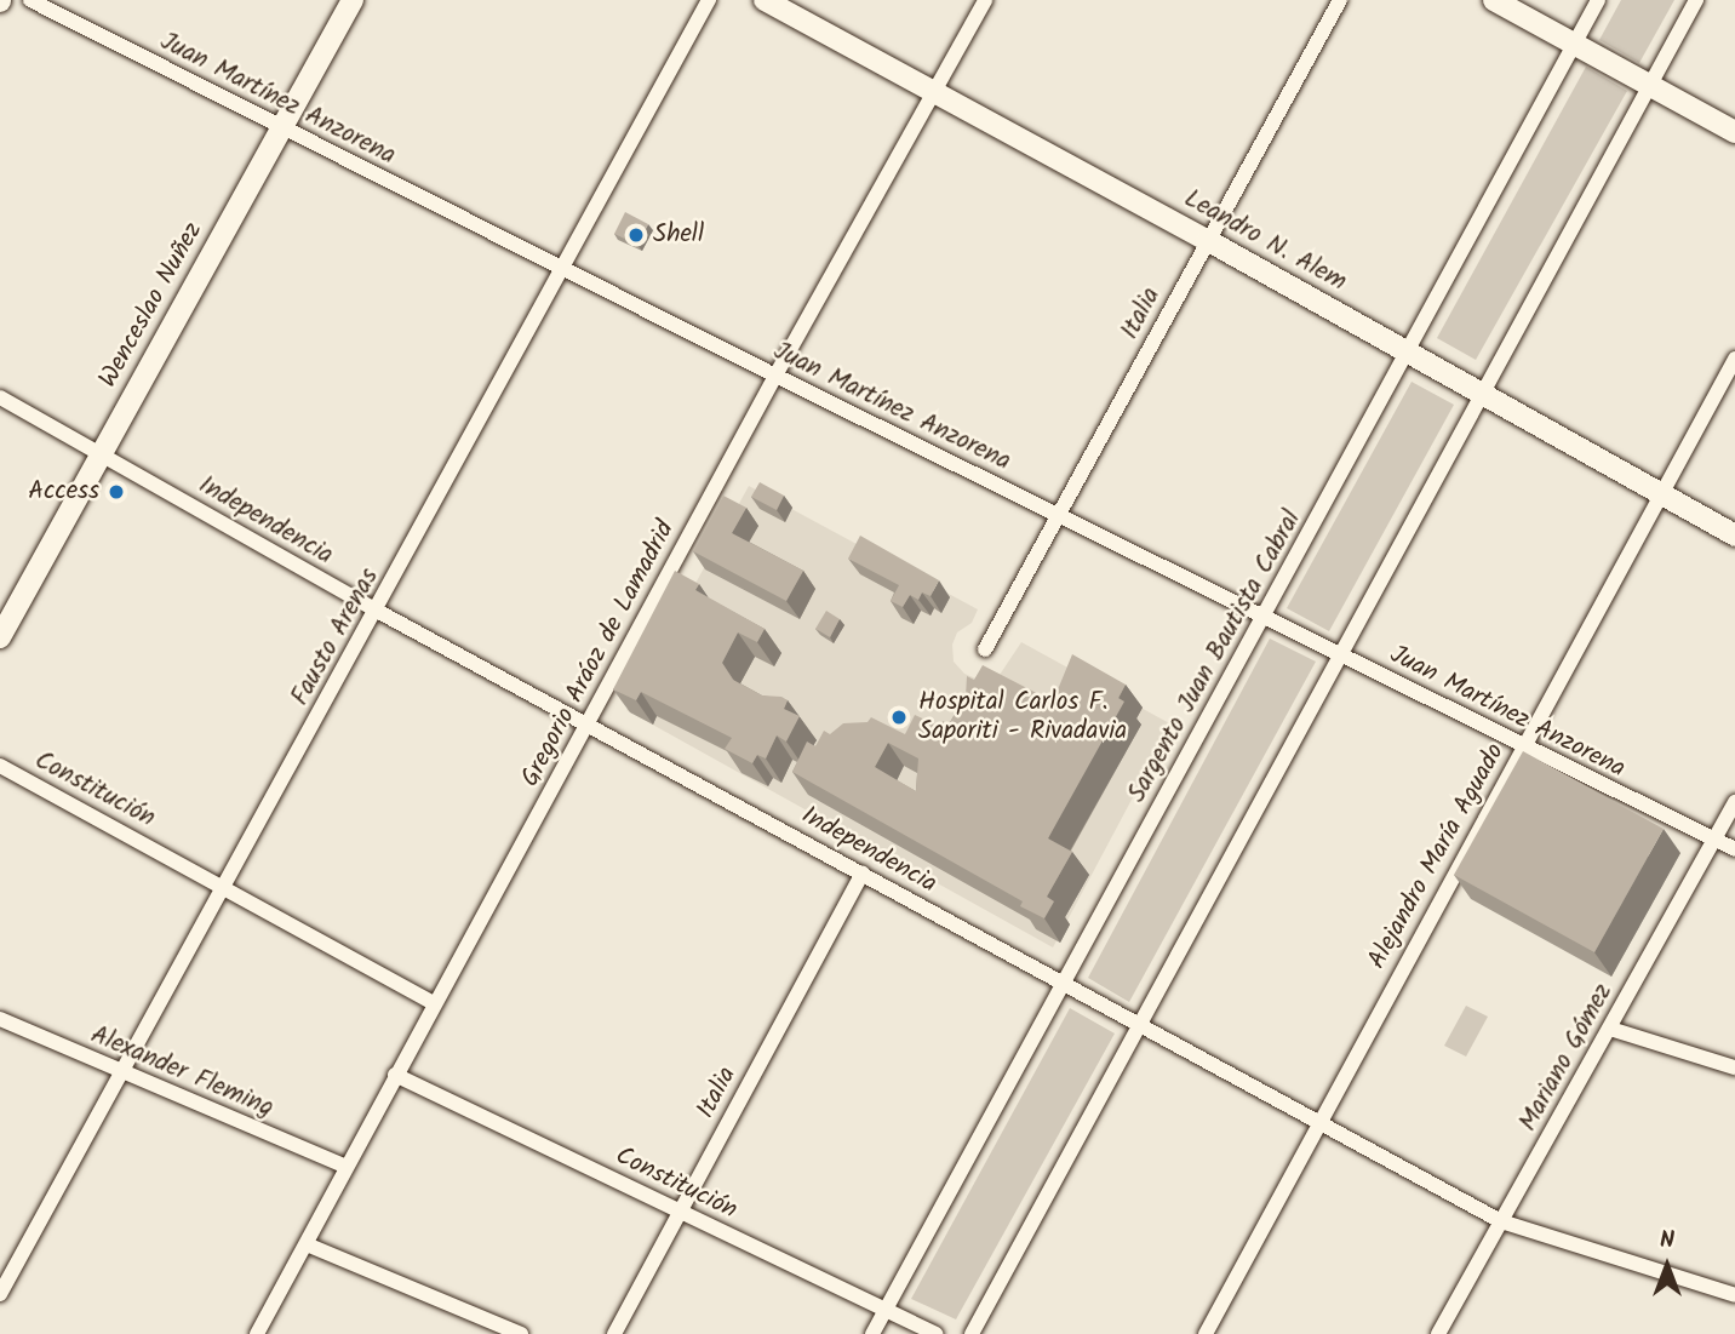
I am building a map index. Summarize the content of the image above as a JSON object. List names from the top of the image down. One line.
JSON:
{"streets":{"street":["Juan Martínez Anzorena","Leandro N. Alem","Wenceslao Nuñez","Italia","Independencia","Fausto Arenas","Gregorio Aráoz de Lamadrid","Sargento Juan Bautista Cabral","Constitución","Alejandro María Aguado","Mariano Gómez","Alexander Fleming"]},"crossings":[["Juan Martínez Anzorena","Wenceslao Nuñez"],["Juan Martínez Anzorena","Italia"],["Juan Martínez Anzorena","Fausto Arenas"],["Juan Martínez Anzorena","Gregorio Aráoz de Lamadrid"],["Juan Martínez Anzorena","Sargento Juan Bautista Cabral"],["Juan Martínez Anzorena","Alejandro María Aguado"],["Juan Martínez Anzorena","Mariano Gómez"],["Leandro N. Alem","Italia"],["Leandro N. Alem","Gregorio Aráoz de Lamadrid"],["Leandro N. Alem","Sargento Juan Bautista Cabral"],["Leandro N. Alem","Alejandro María Aguado"],["Wenceslao Nuñez","Independencia"],["Italia","Independencia"],["Italia","Constitución"],["Independencia","Fausto Arenas"],["Independencia","Gregorio Aráoz de Lamadrid"],["Independencia","Sargento Juan Bautista Cabral"],["Independencia","Alejandro María Aguado"],["Independencia","Mariano Gómez"],["Fausto Arenas","Constitución"],["Fausto Arenas","Alexander Fleming"],["Gregorio Aráoz de Lamadrid","Constitución"],["Gregorio Aráoz de Lamadrid","Alexander Fleming"],["Sargento Juan Bautista Cabral","Constitución"]],"places":["Shell","Access","Hospital Carlos F. Saporiti - Rivadavia"],"north":"top"}
